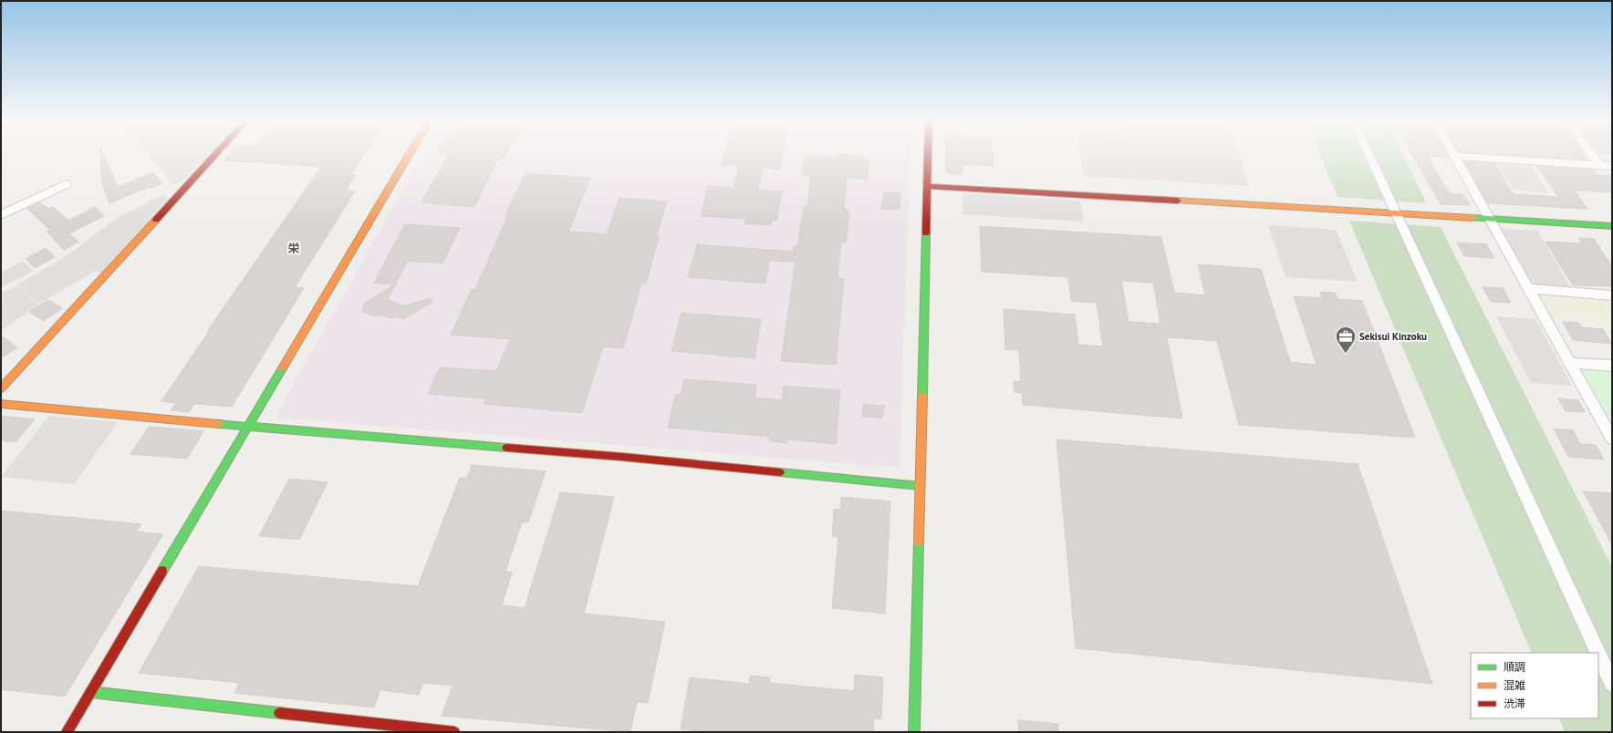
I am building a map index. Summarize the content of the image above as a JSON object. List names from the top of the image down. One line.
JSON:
{"districts":["栄"],"places":{"office":["Sekisui Kinzoku"]},"legend":["順調","混雑","渋滞"]}
